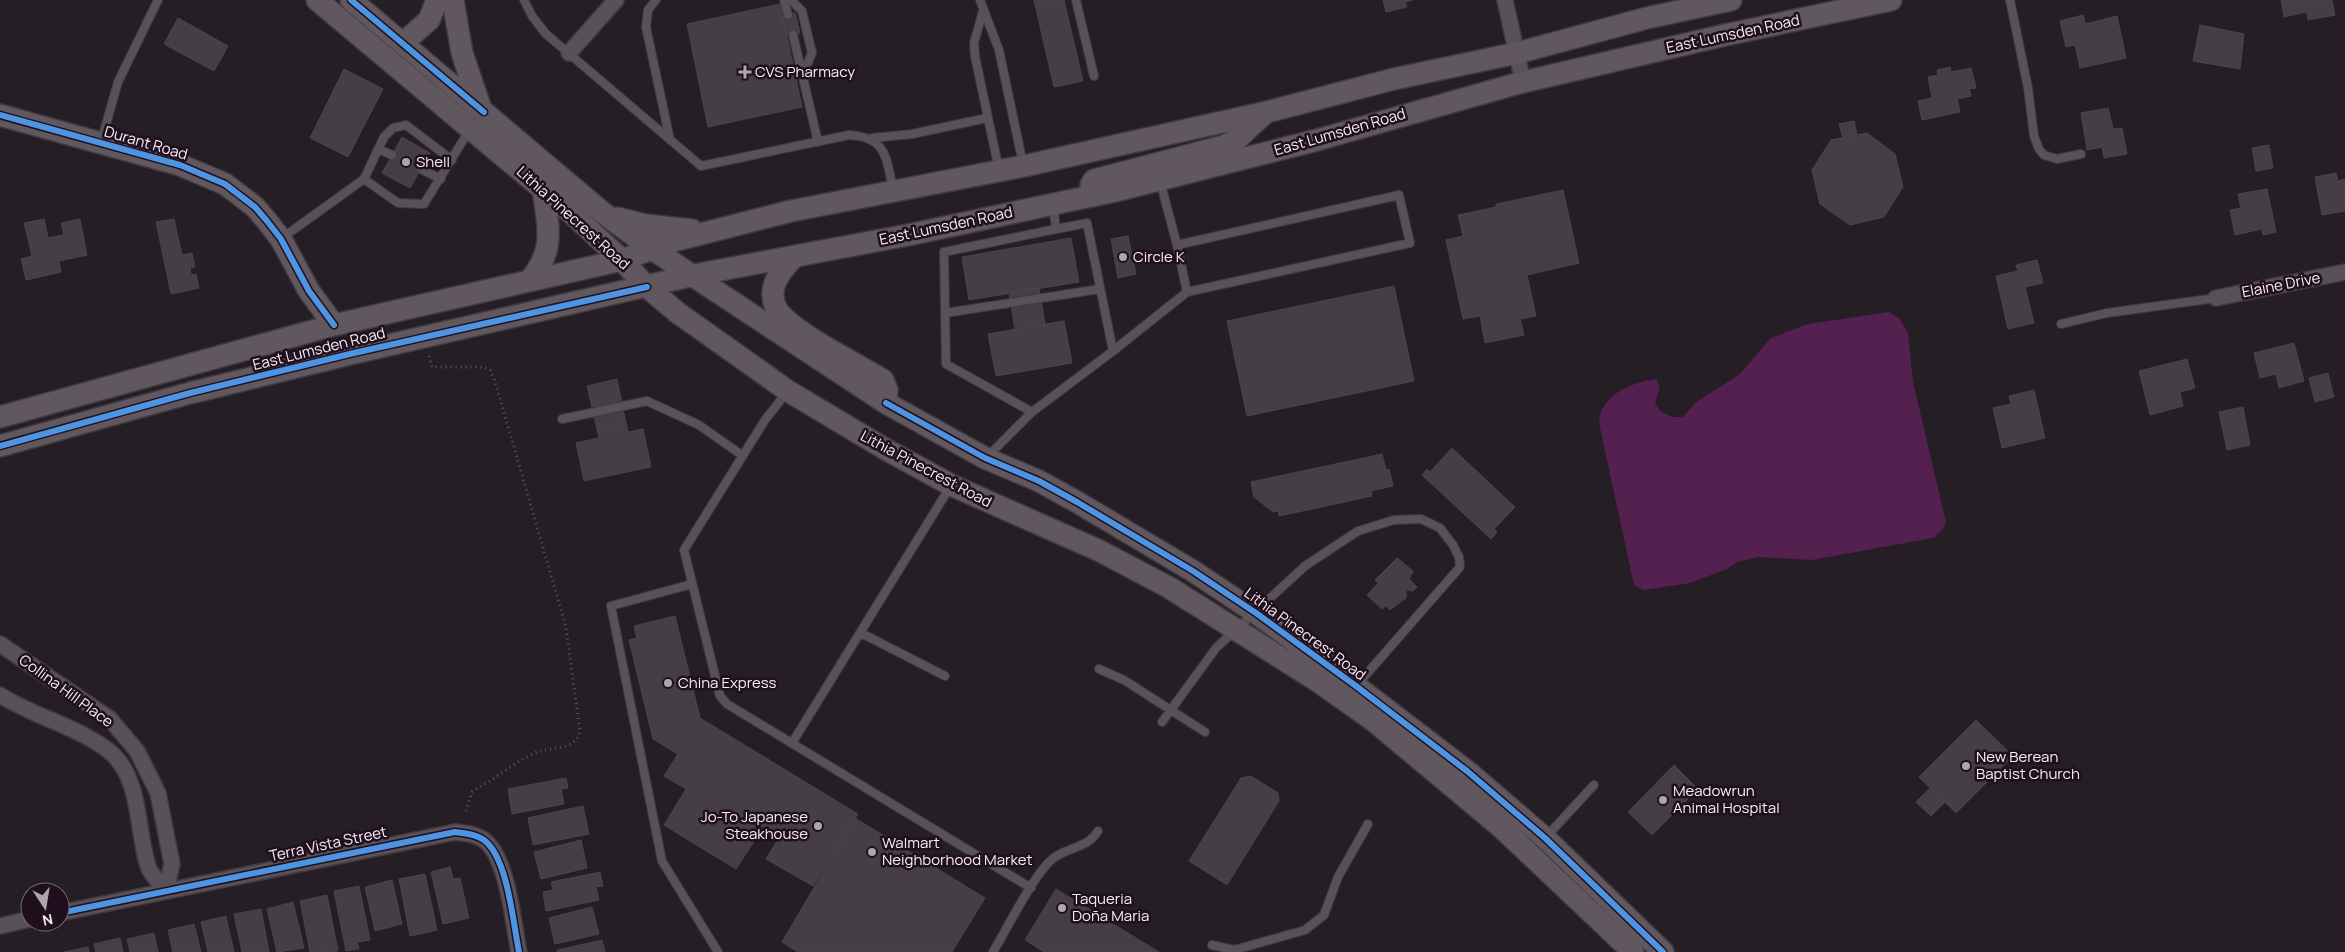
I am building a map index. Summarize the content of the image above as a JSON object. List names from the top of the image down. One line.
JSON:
{"streets":{"main road":["East Lumsden Road","Durant Road","Lithia Pinecrest Road"],"street":["Elaine Drive","Collina Hill Place","Terra Vista Street"]},"crossings":[["East Lumsden Road","Durant Road"],["East Lumsden Road","Lithia Pinecrest Road"],["Collina Hill Place","Terra Vista Street"]],"places":{"health":["CVS Pharmacy"],"other":["Shell","Circle K","China Express","New Berean Baptist Church","Meadowrun Animal Hospital","Jo-To Japanese Steakhouse","Walmart Neighborhood Market","Taqueria Doña Maria"]},"north":"bottom"}
